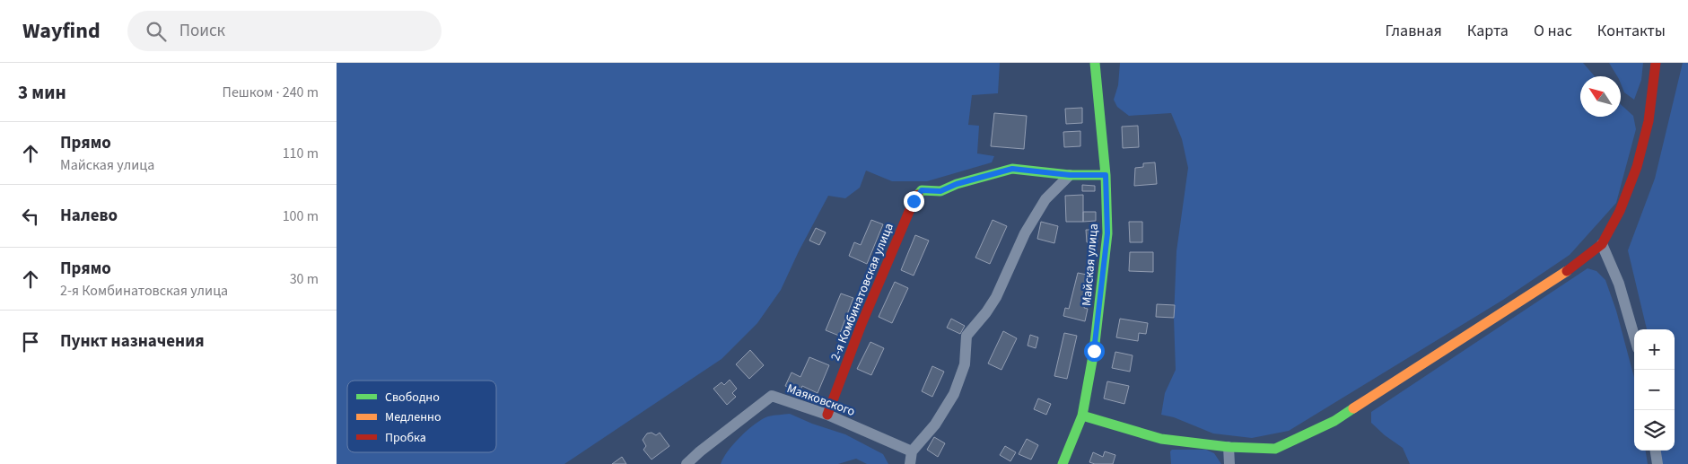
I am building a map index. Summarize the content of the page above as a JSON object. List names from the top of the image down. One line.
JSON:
{"streets":{"street":["Майская улица","2-я Комбинатовская улица","Маяковского"]},"crossings":[["2-я Комбинатовская улица","Маяковского"]],"legend":["Свободно","Медленно","Пробка"],"north":"top left","page":{"header":"Wayfind","search":"Поиск","nav":["Главная","Карта","О нас","Контакты"],"heading":["3 мин","Пешком · 240 m"],"list":[["Прямо","Майская улица","110 m"],["Налево","100 m"],["Прямо","2-я Комбинатовская улица","30 m"],"Пункт назначения"],"map_buttons":["+","−"]}}
